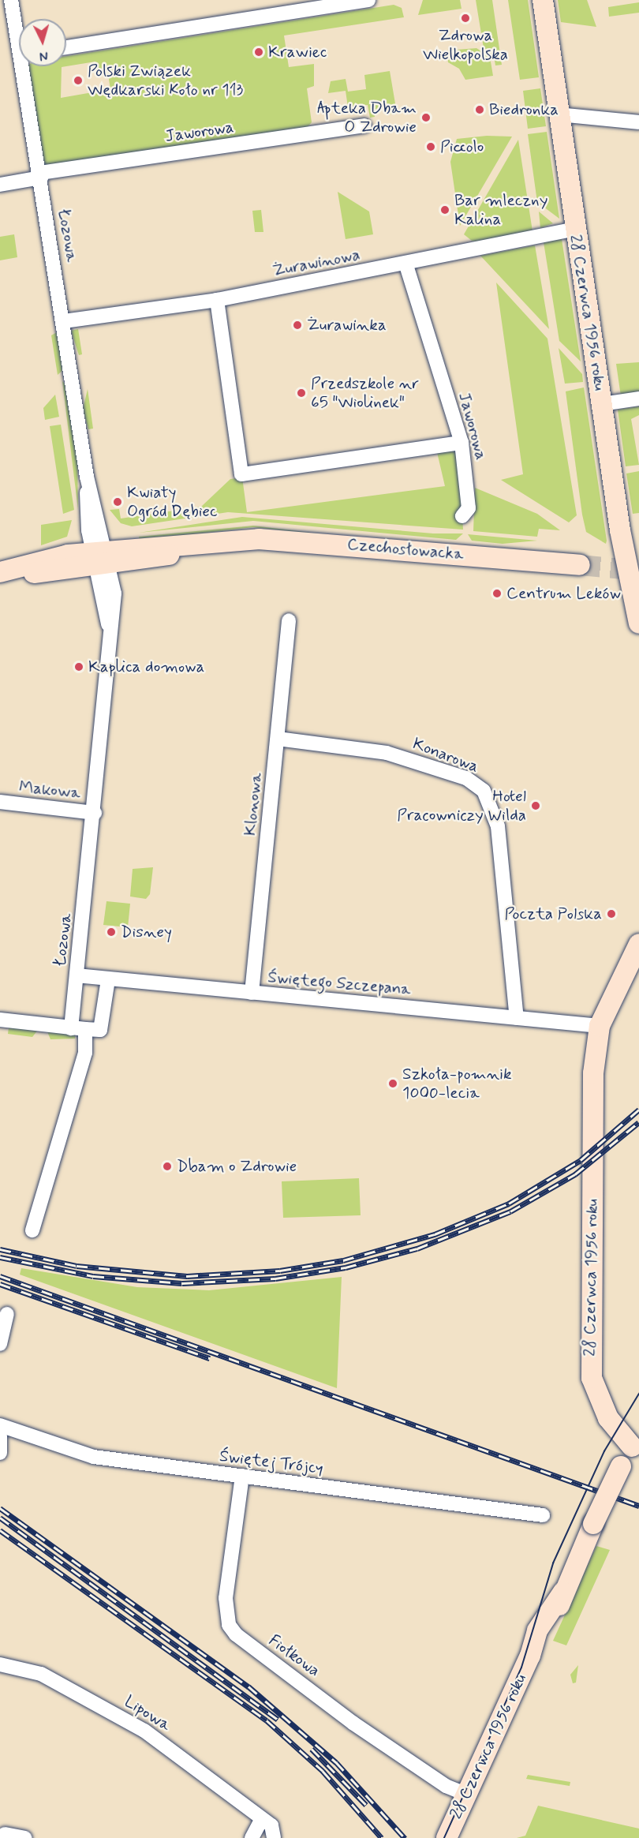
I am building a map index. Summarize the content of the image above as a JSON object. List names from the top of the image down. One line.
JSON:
{"streets":{"street":["Jaworowa","Łozowa","Żurawinowa","28 Czerwca 1956 roku","Czechosłowacka","Konarowa","Makowa","Klonowa","Świętego Szczepana","Świętej Trójcy","Fiołkowa","Lipowa"]},"crossings":[["Jaworowa","Łozowa"],["Jaworowa","Żurawinowa"],["Łozowa","Żurawinowa"],["Łozowa","Czechosłowacka"],["Łozowa","Makowa"],["Łozowa","Świętego Szczepana"],["Żurawinowa","28 Czerwca 1956 roku"],["28 Czerwca 1956 roku","Świętego Szczepana"],["28 Czerwca 1956 roku","Fiołkowa"],["Konarowa","Klonowa"],["Konarowa","Świętego Szczepana"],["Klonowa","Świętego Szczepana"],["Świętej Trójcy","Fiołkowa"]],"places":["Zdrowa Wielkopolska","Krawiec","Polski Związek Wędkarski Koło nr 113","Biedronka","Apteka Dbam O Zdrowie","Piccolo","Bar mleczny Kalina","Żurawinka","Przedszkole nr 65 \"Wiolinek\"","Kwiaty Ogród Dębiec","Centrum Leków","Kaplica domowa","Hotel Pracowniczy Wilda","Poczta Polska","Disney","Szkoła-pomnik 1000-lecia","Dbam o Zdrowie"],"north":"bottom"}
